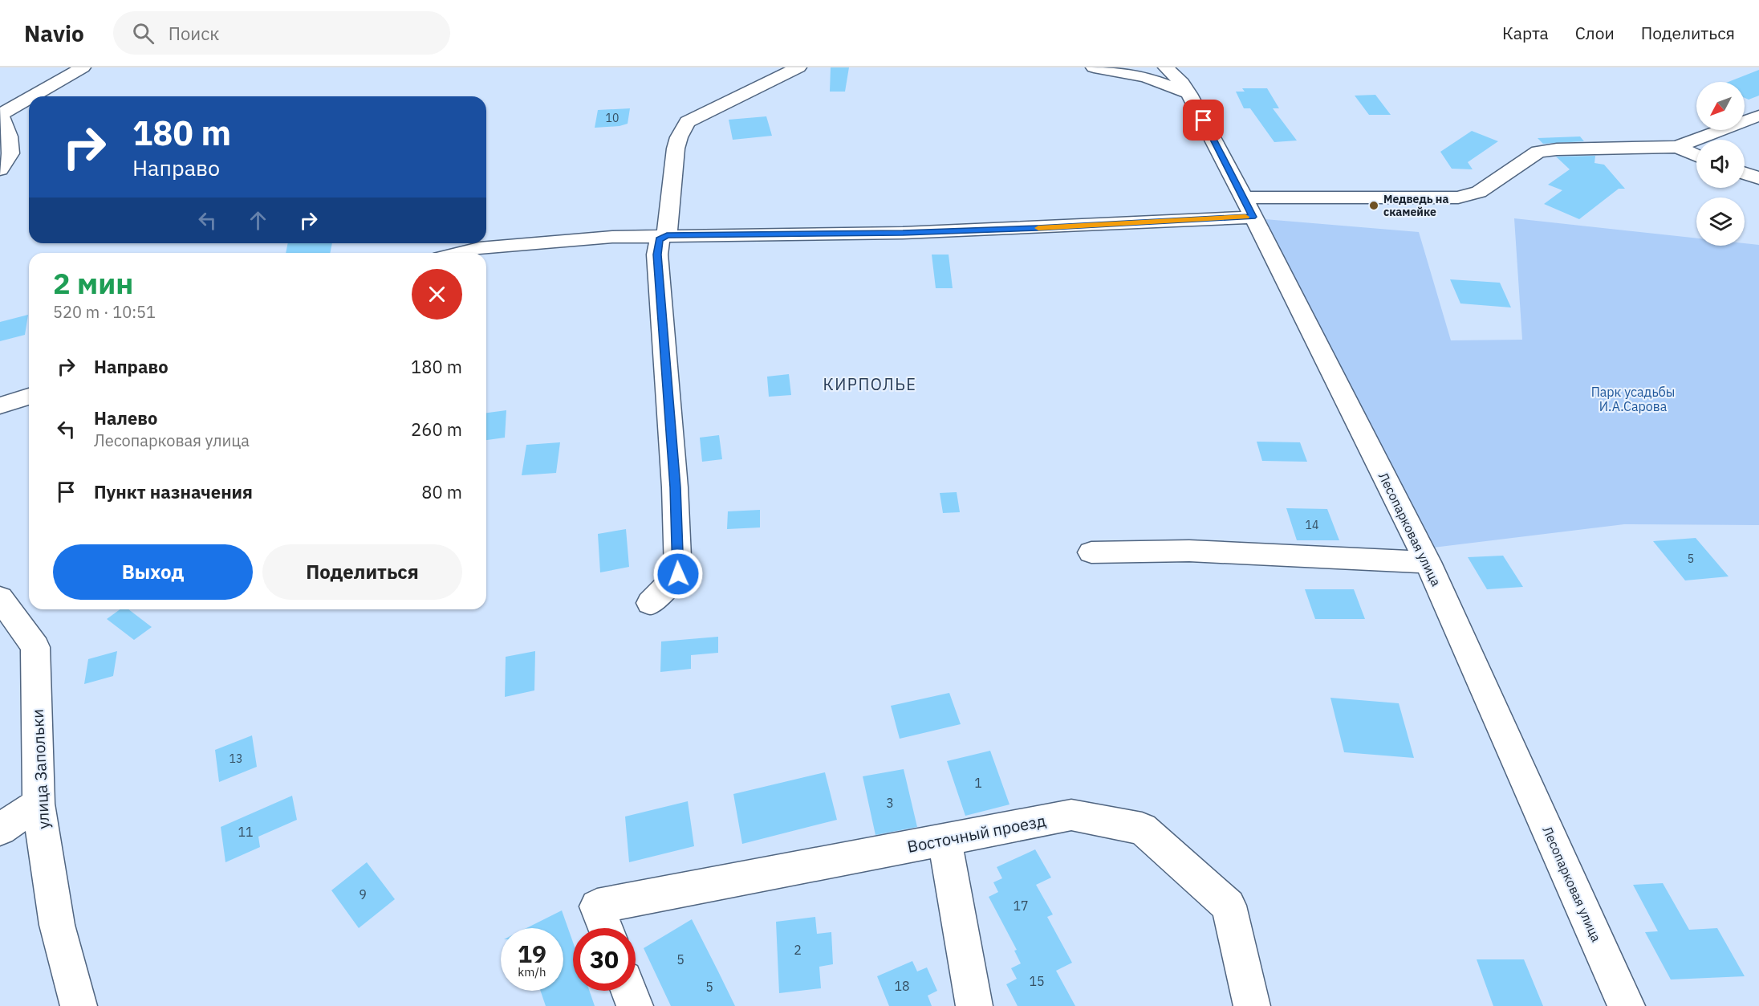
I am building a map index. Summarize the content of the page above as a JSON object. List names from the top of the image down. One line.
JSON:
{"streets":{"street":["Лесопарковая улица","улица Запольки","Восточный проезд"]},"districts":["КИРПОЛЬЕ"],"parks":["Парк усадьбы И.А.Сарова"],"places":["Медведь на скамейке"],"house_numbers":["10","14","5","13","1","3","11","9","17","2","5","15","18","5"],"north":"bottom left","page":{"header":"Navio","search":"Поиск","nav":["Карта","Слои","Поделиться"],"turn":["180 m","Направо"],"heading":["2 мин","520 m · 10:51"],"list":[{"name":"Направо","value":"180 m"},{"name":"Налево","note":"Лесопарковая улица","value":"260 m"},{"name":"Пункт назначения","value":"80 m"}],"buttons":["Выход","Поделиться"],"speed":"19 km/h","limit":"30"}}
